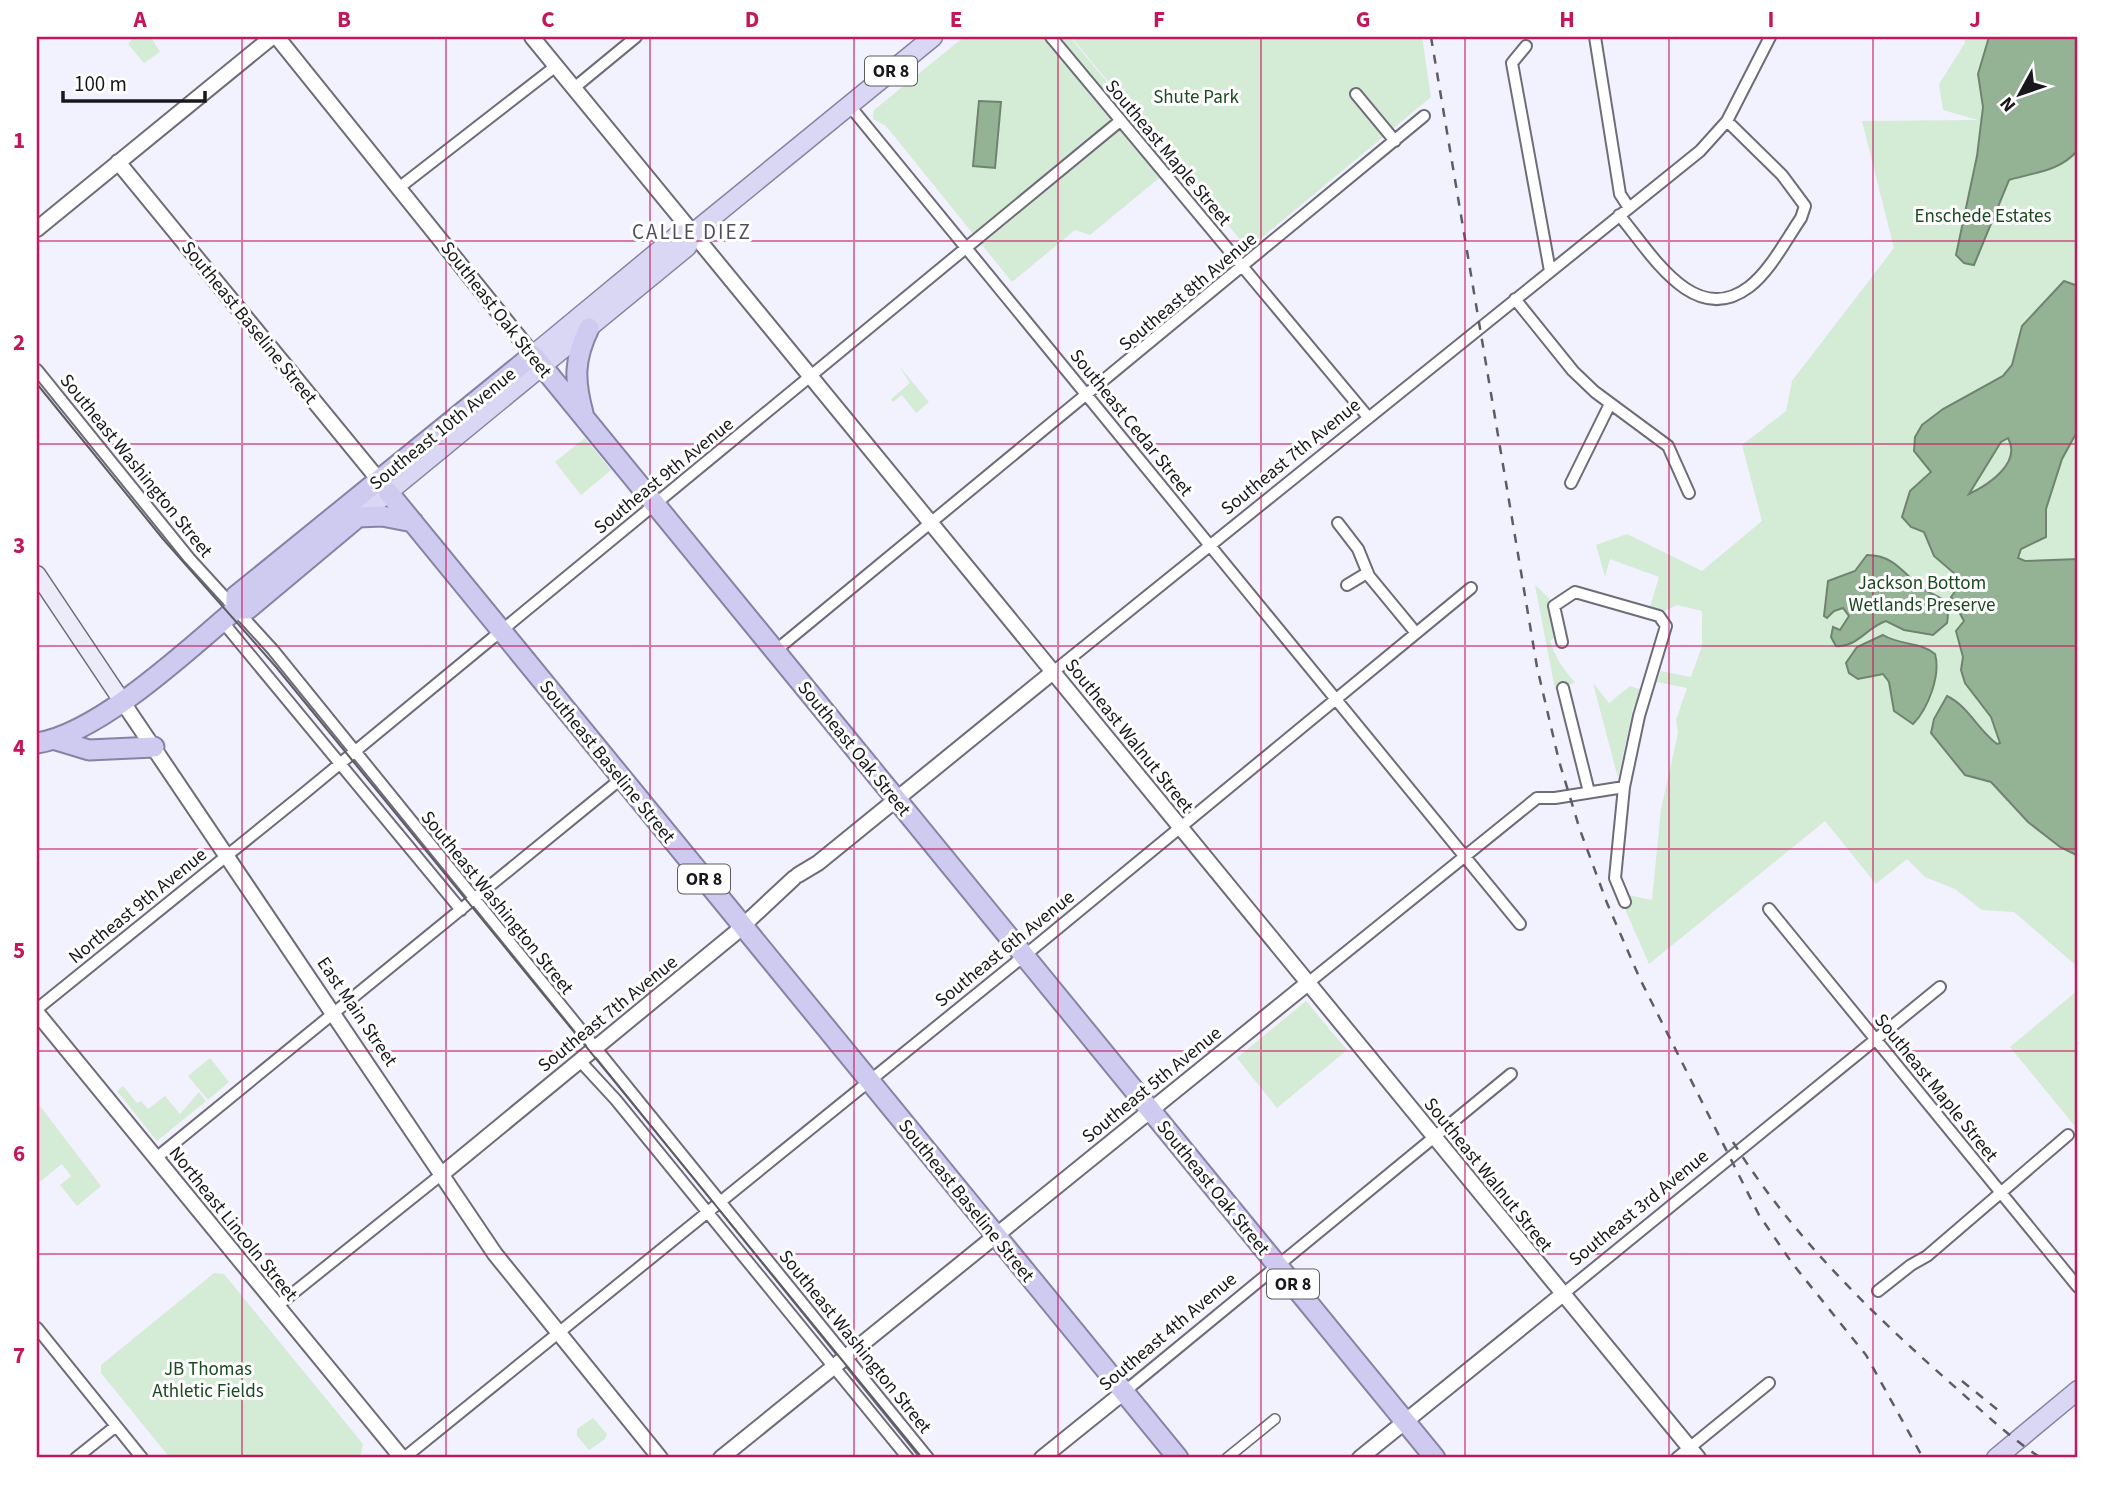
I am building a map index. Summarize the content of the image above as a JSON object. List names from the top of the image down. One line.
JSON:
{"streets":{"highway":["OR 8","Southeast Oak Street","Southeast Baseline Street","Southeast 10th Avenue"],"main road":["East Main Street"],"street":["Southeast Maple Street","Southeast 8th Avenue","Southeast Cedar Street","Southeast 7th Avenue","Southeast Washington Street","Southeast 9th Avenue","Southeast Walnut Street","Northeast 9th Avenue","Southeast 6th Avenue","Southeast 5th Avenue","Southeast 3rd Avenue","Northeast Lincoln Street","Southeast 4th Avenue"]},"crossings":[["OR 8","Southeast Oak Street"],["OR 8","Southeast 10th Avenue"],["Southeast Maple Street","Southeast 8th Avenue"],["Southeast Maple Street","Southeast 7th Avenue"],["Southeast Maple Street","Southeast 9th Avenue"],["Southeast Maple Street","Southeast 3rd Avenue"],["Southeast 8th Avenue","Southeast Oak Street"],["Southeast 8th Avenue","Southeast Cedar Street"],["Southeast 8th Avenue","Southeast Walnut Street"],["Southeast Oak Street","Southeast 10th Avenue"],["Southeast Oak Street","Southeast 7th Avenue"],["Southeast Oak Street","Southeast 9th Avenue"],["Southeast Oak Street","Southeast 6th Avenue"],["Southeast Oak Street","Southeast 5th Avenue"],["Southeast Oak Street","Southeast 3rd Avenue"],["Southeast Oak Street","Southeast 4th Avenue"],["Southeast Baseline Street","Southeast 10th Avenue"],["Southeast Baseline Street","Southeast 7th Avenue"],["Southeast Baseline Street","Southeast 9th Avenue"],["Southeast Baseline Street","Southeast 6th Avenue"],["Southeast Baseline Street","Southeast 5th Avenue"],["Southeast Baseline Street","Southeast 4th Avenue"],["Southeast Cedar Street","Southeast 10th Avenue"],["Southeast Cedar Street","Southeast 7th Avenue"],["Southeast Cedar Street","Southeast 9th Avenue"],["Southeast Cedar Street","Southeast 6th Avenue"],["Southeast Cedar Street","Southeast 5th Avenue"],["Southeast 10th Avenue","Southeast Washington Street"],["Southeast 10th Avenue","Southeast Walnut Street"],["Southeast 10th Avenue","East Main Street"],["Southeast 7th Avenue","Southeast Washington Street"],["Southeast 7th Avenue","Southeast Walnut Street"],["Southeast 7th Avenue","East Main Street"],["Southeast Washington Street","Southeast 9th Avenue"],["Southeast Washington Street","Southeast 6th Avenue"],["Southeast Washington Street","Southeast 5th Avenue"],["Southeast 9th Avenue","Southeast Walnut Street"],["Southeast 9th Avenue","Northeast 9th Avenue"],["Southeast 9th Avenue","East Main Street"],["Southeast Walnut Street","Southeast 6th Avenue"],["Southeast Walnut Street","Southeast 5th Avenue"],["Southeast Walnut Street","Southeast 3rd Avenue"],["Southeast Walnut Street","Southeast 4th Avenue"],["Northeast 9th Avenue","East Main Street"],["Northeast 9th Avenue","Northeast Lincoln Street"],["Southeast 6th Avenue","East Main Street"],["Southeast 6th Avenue","Northeast Lincoln Street"]],"districts":["CALLE DIEZ"],"parks":["Shute Park","Enschede Estates","Jackson Bottom Wetlands Preserve","JB Thomas Athletic Fields"],"scale_bar":"100 m","north":"bottom left","grid":{"columns":["A","B","C","D","E","F","G","H","I","J"],"rows":["1","2","3","4","5","6","7"]}}
